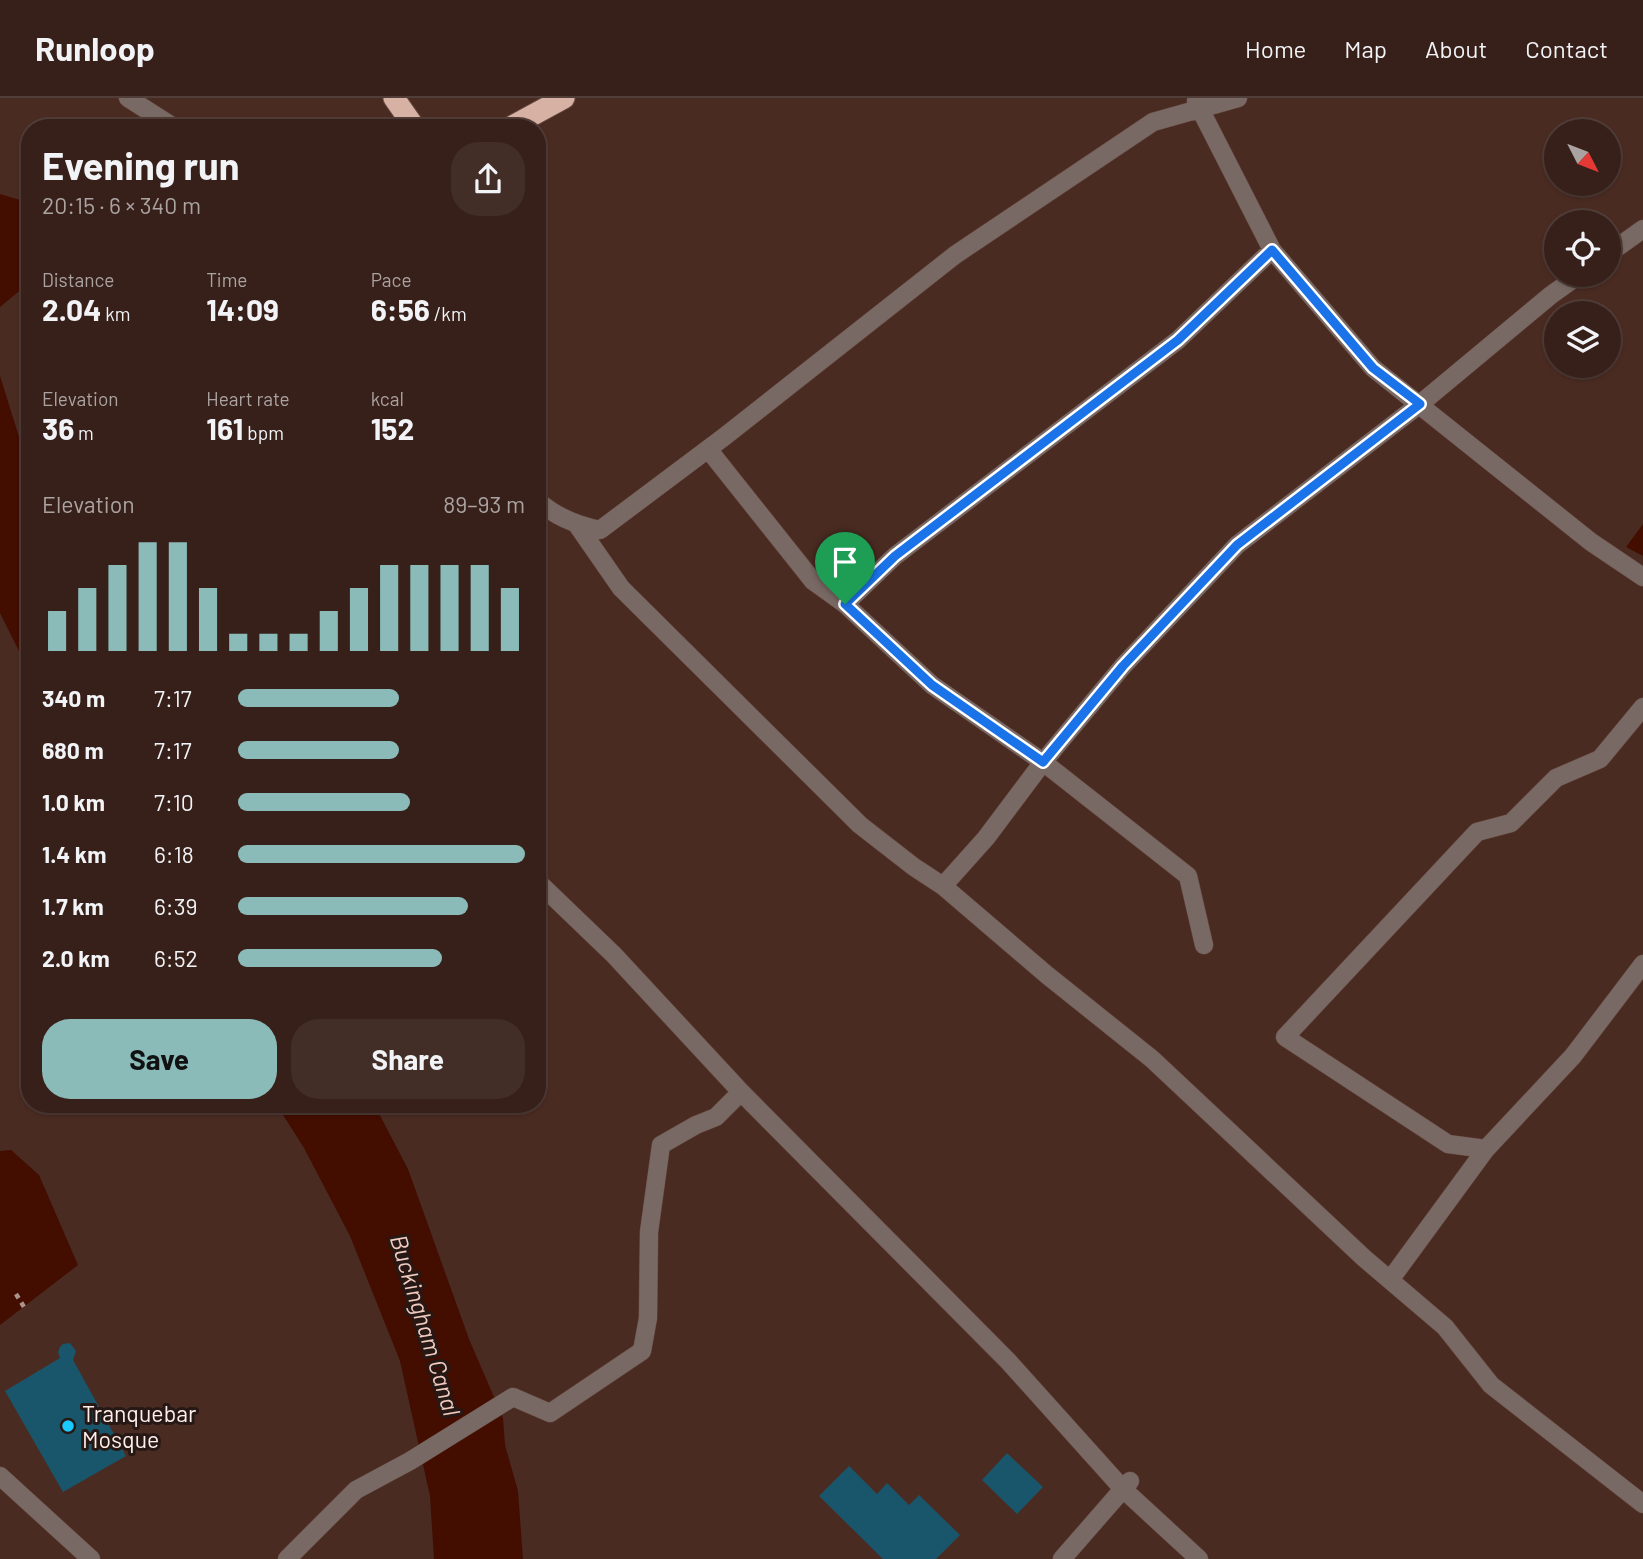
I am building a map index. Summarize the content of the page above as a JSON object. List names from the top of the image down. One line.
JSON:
{"water":["Buckingham Canal"],"places":["Tranquebar Mosque"],"north":"bottom right","page":{"header":"Runloop","nav":["Home","Map","About","Contact"],"heading":["Evening run","20:15 · 6 × 340 m"],"stats":[["Distance","2.04 km"],["Time","14:09"],["Pace","6:56 /km"],["Elevation","36 m"],["Heart rate","161 bpm"],["kcal","152"]],"chart":["Elevation","89–93 m"],"list":[{"name":"340 m","note":"7:17"},{"name":"680 m","note":"7:17"},{"name":"1.0 km","note":"7:10"},{"name":"1.4 km","note":"6:18"},{"name":"1.7 km","note":"6:39"},{"name":"2.0 km","note":"6:52"}],"buttons":["Save","Share"]}}
